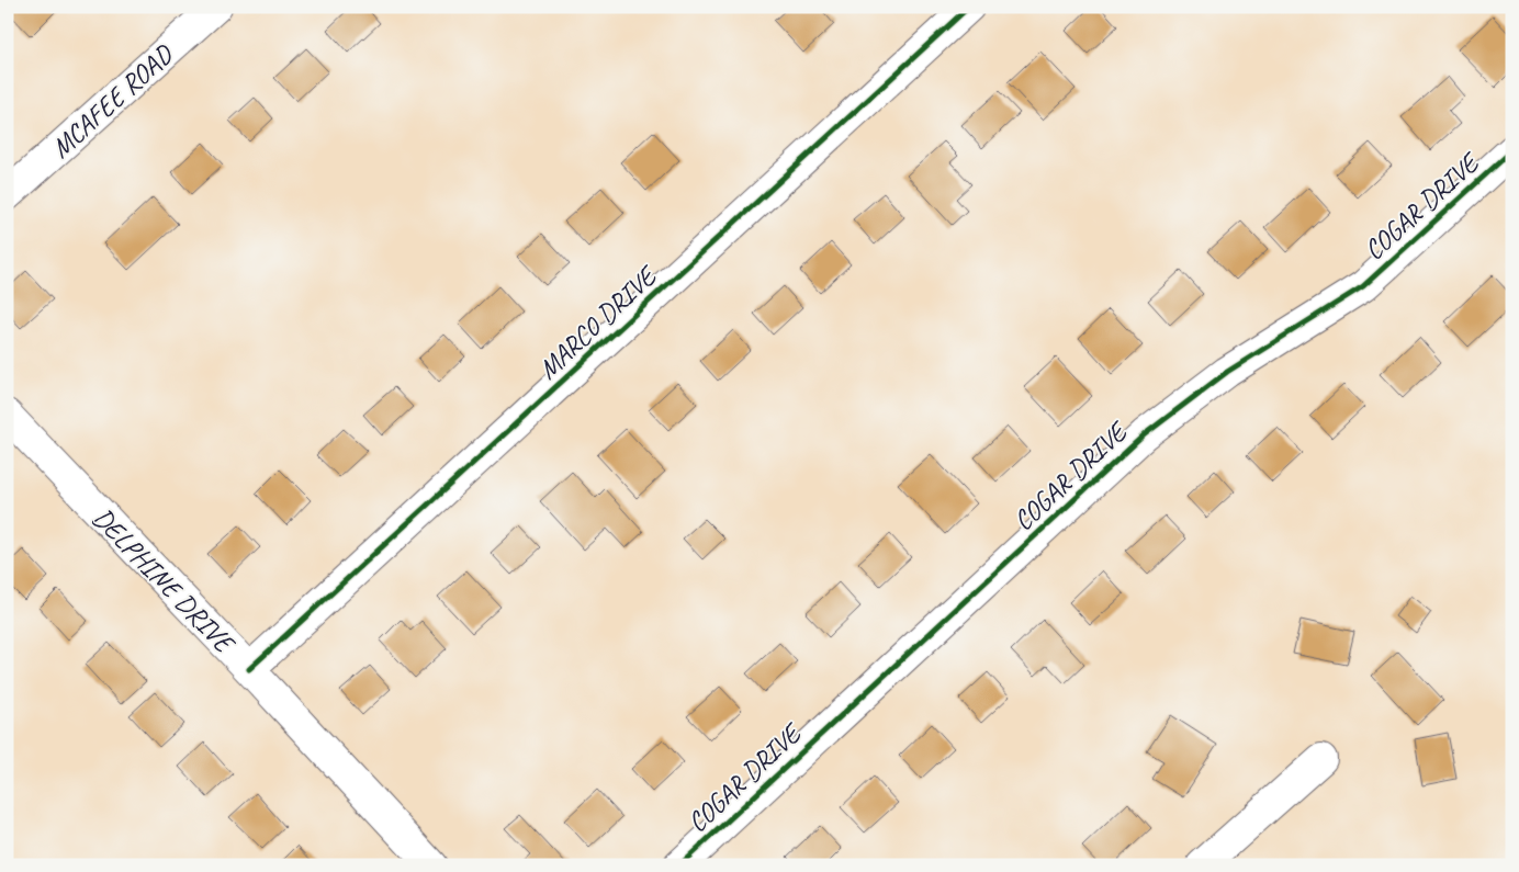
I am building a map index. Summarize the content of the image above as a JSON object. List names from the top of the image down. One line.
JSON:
{"streets":{"street":["MCAFEE ROAD","COGAR DRIVE","MARCO DRIVE","DELPHINE DRIVE"]},"crossings":[["MARCO DRIVE","DELPHINE DRIVE"]]}
